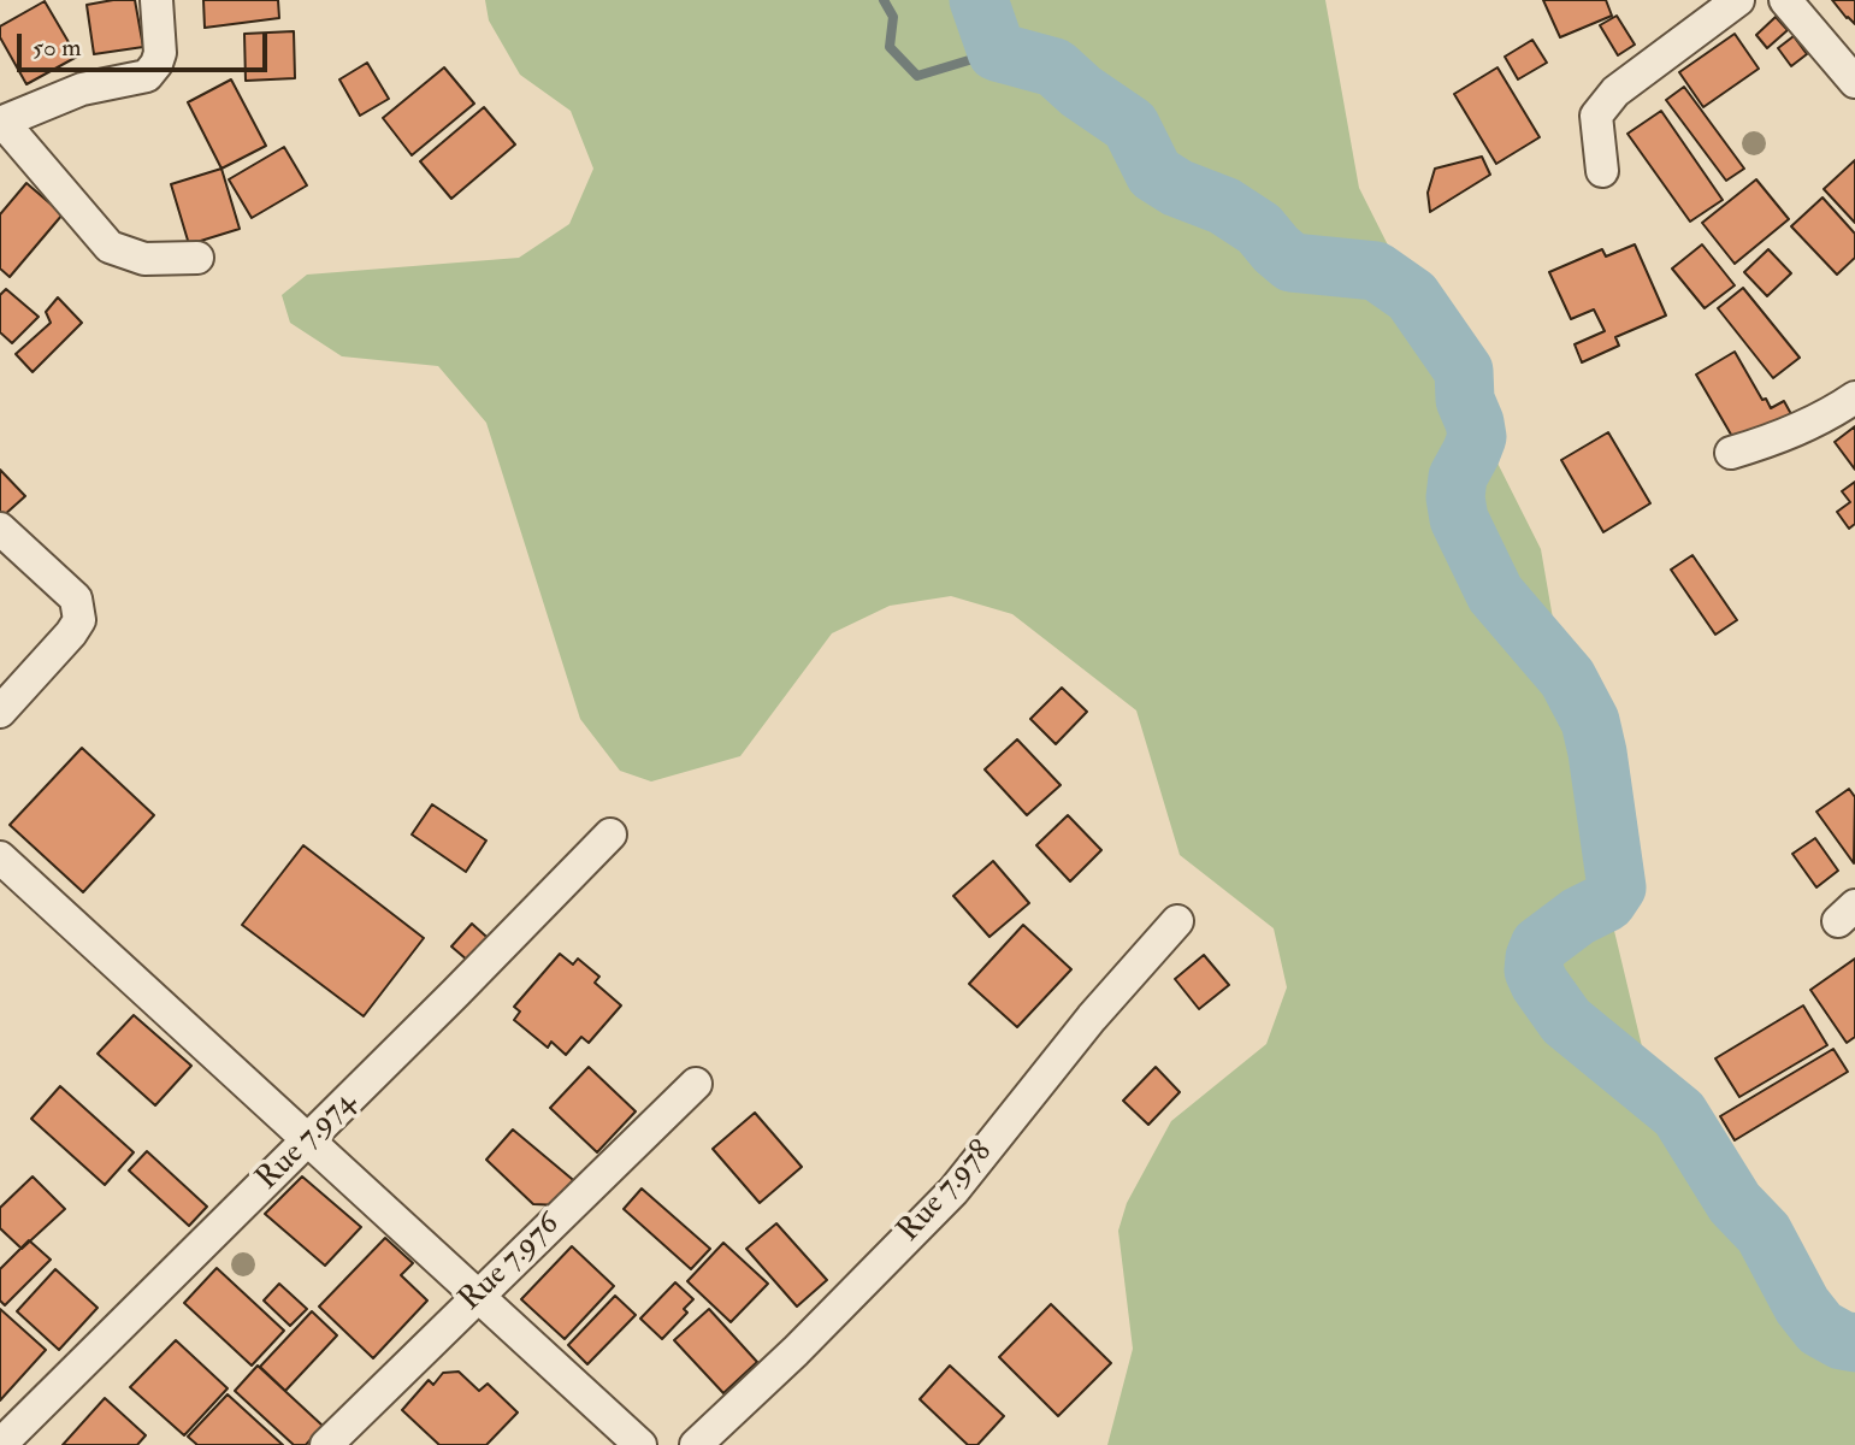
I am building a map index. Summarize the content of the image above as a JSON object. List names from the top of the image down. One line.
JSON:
{"streets":{"street":["Rue 7.974","Rue 7.978","Rue 7.976"]},"scale_bar":"50 m"}
